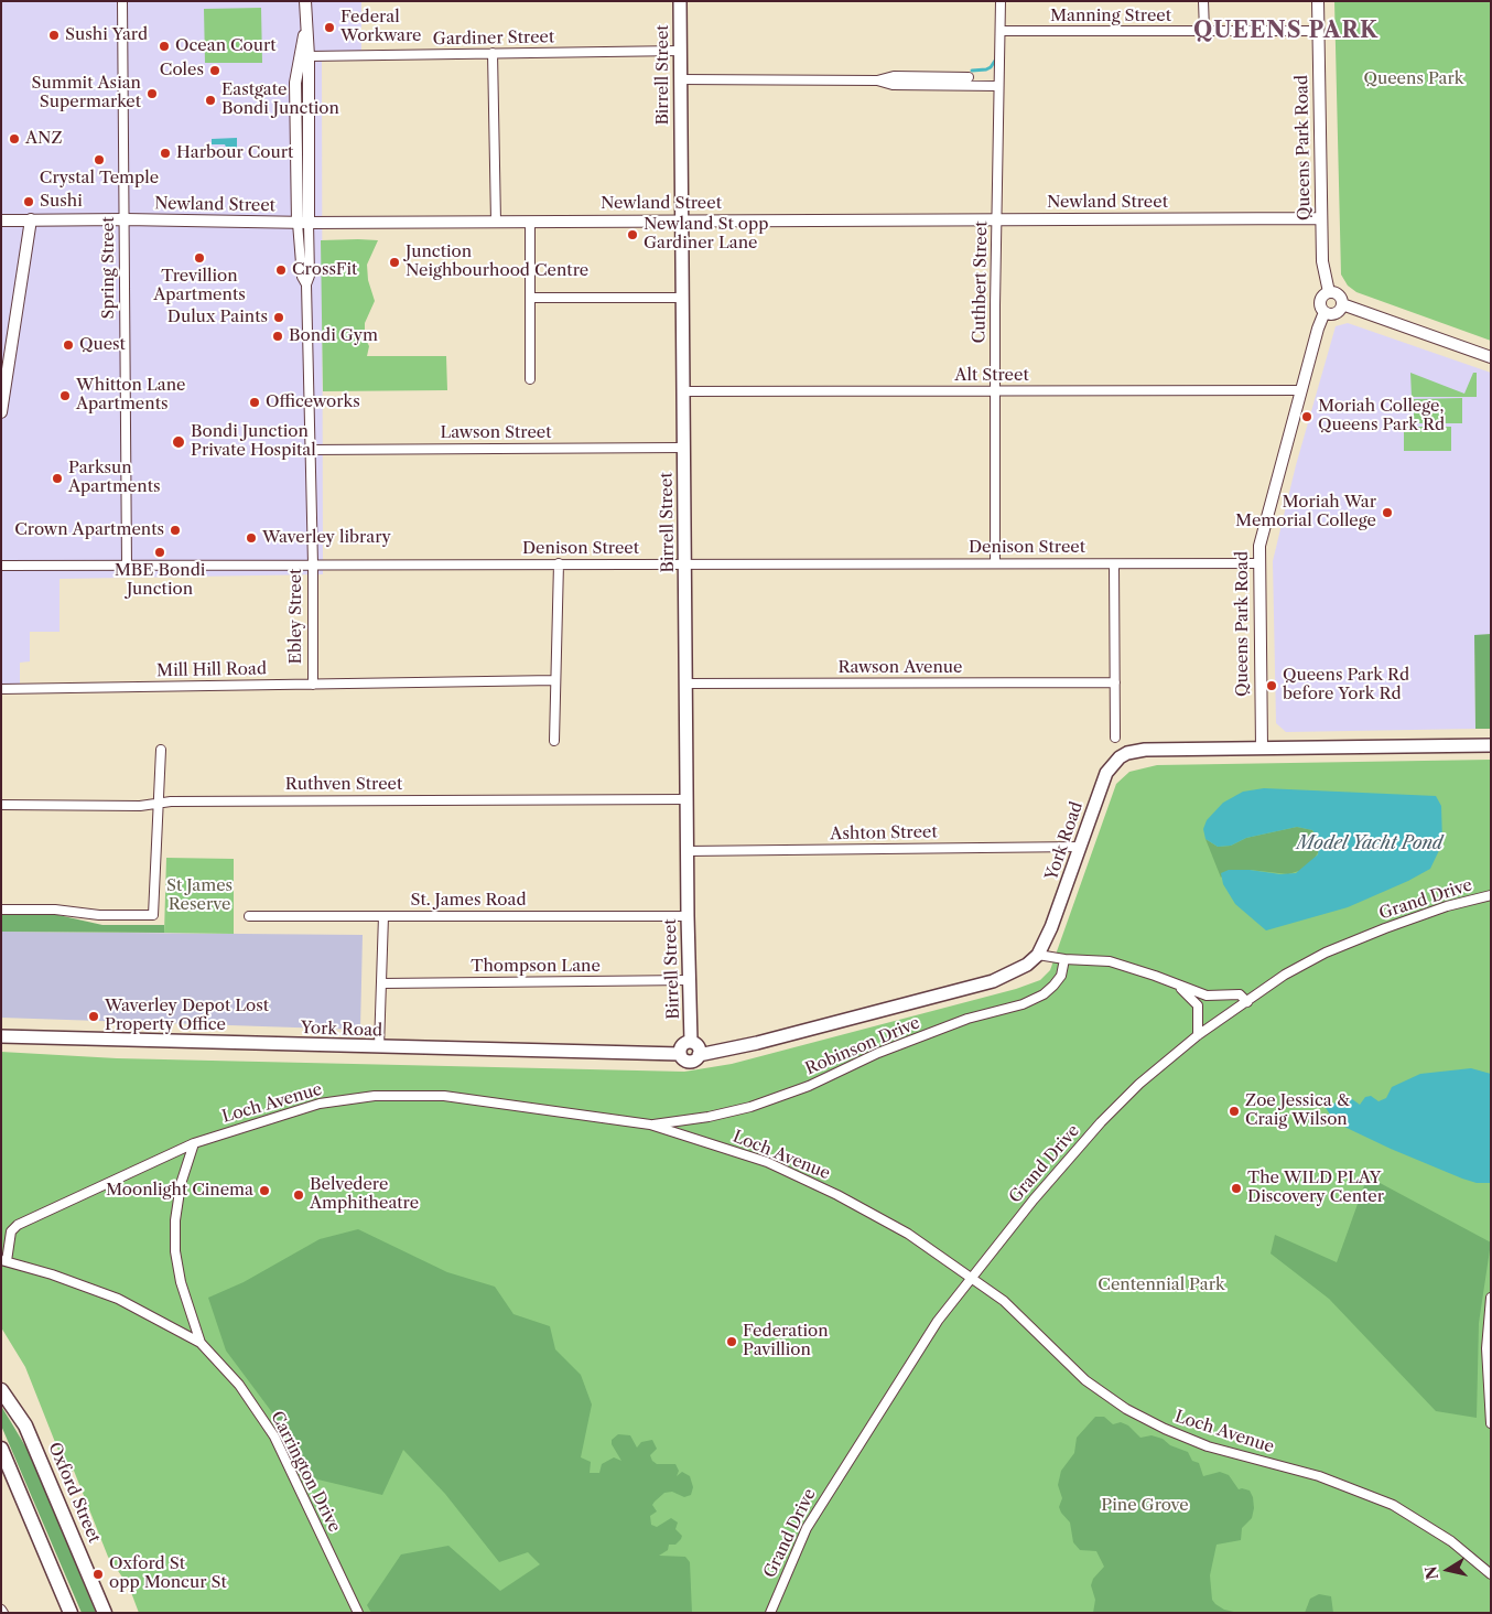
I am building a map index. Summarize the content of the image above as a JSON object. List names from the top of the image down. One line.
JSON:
{"streets":{"main road":["Birrell Street","York Road","Oxford Street"],"street":["Manning Street","Gardiner Street","Queens Park Road","Newland Street","Spring Street","Cuthbert Street","Alt Street","Lawson Street","Denison Street","Ebley Street","Rawson Avenue","Mill Hill Road","Ruthven Street","Ashton Street","Grand Drive","St. James Road","Thompson Lane","Robinson Drive","Loch Avenue","Carrington Drive"]},"crossings":[["Manning Street","Queens Park Road"],["Manning Street","Cuthbert Street"],["Gardiner Street","Birrell Street"],["Gardiner Street","Ebley Street"],["Birrell Street","Newland Street"],["Birrell Street","Alt Street"],["Birrell Street","Lawson Street"],["Birrell Street","Denison Street"],["Birrell Street","Rawson Avenue"],["Birrell Street","Ruthven Street"],["Birrell Street","Ashton Street"],["Birrell Street","York Road"],["Birrell Street","St. James Road"],["Birrell Street","Thompson Lane"],["Queens Park Road","Newland Street"],["Queens Park Road","Alt Street"],["Queens Park Road","Denison Street"],["Queens Park Road","York Road"],["Newland Street","Spring Street"],["Newland Street","Cuthbert Street"],["Newland Street","Ebley Street"],["Spring Street","Denison Street"],["Cuthbert Street","Alt Street"],["Cuthbert Street","Denison Street"],["Lawson Street","Ebley Street"],["Denison Street","Ebley Street"],["Ebley Street","Mill Hill Road"],["Ashton Street","York Road"],["Grand Drive","Loch Avenue"],["Robinson Drive","Loch Avenue"],["Loch Avenue","Carrington Drive"]],"districts":["QUEENS PARK"],"water":["Model Yacht Pond"],"parks":["Queens Park","St James Reserve","Centennial Park","Pine Grove"],"places":["Federal Workware","Sushi Yard","Ocean Court","Coles","Summit Asian Supermarket","Eastgate Bondi Junction","ANZ","Harbour Court","Crystal Temple","Sushi","Newland St opp Gardiner Lane","Trevillion Apartments","Junction Neighbourhood Centre","CrossFit","Dulux Paints","Bondi Gym","Quest","Whitton Lane Apartments","Officeworks","Moriah College, Queens Park Rd","Bondi Junction Private Hospital","Parksun Apartments","Moriah War Memorial College","Crown Apartments","Waverley library","MBE Bondi Junction","Queens Park Rd before York Rd","Waverley Depot Lost Property Office","Zoe Jessica & Craig Wilson","The WILD PLAY Discovery Center","Moonlight Cinema","Belvedere Amphitheatre","Federation Pavillion","Oxford St opp Moncur St"],"north":"left"}
